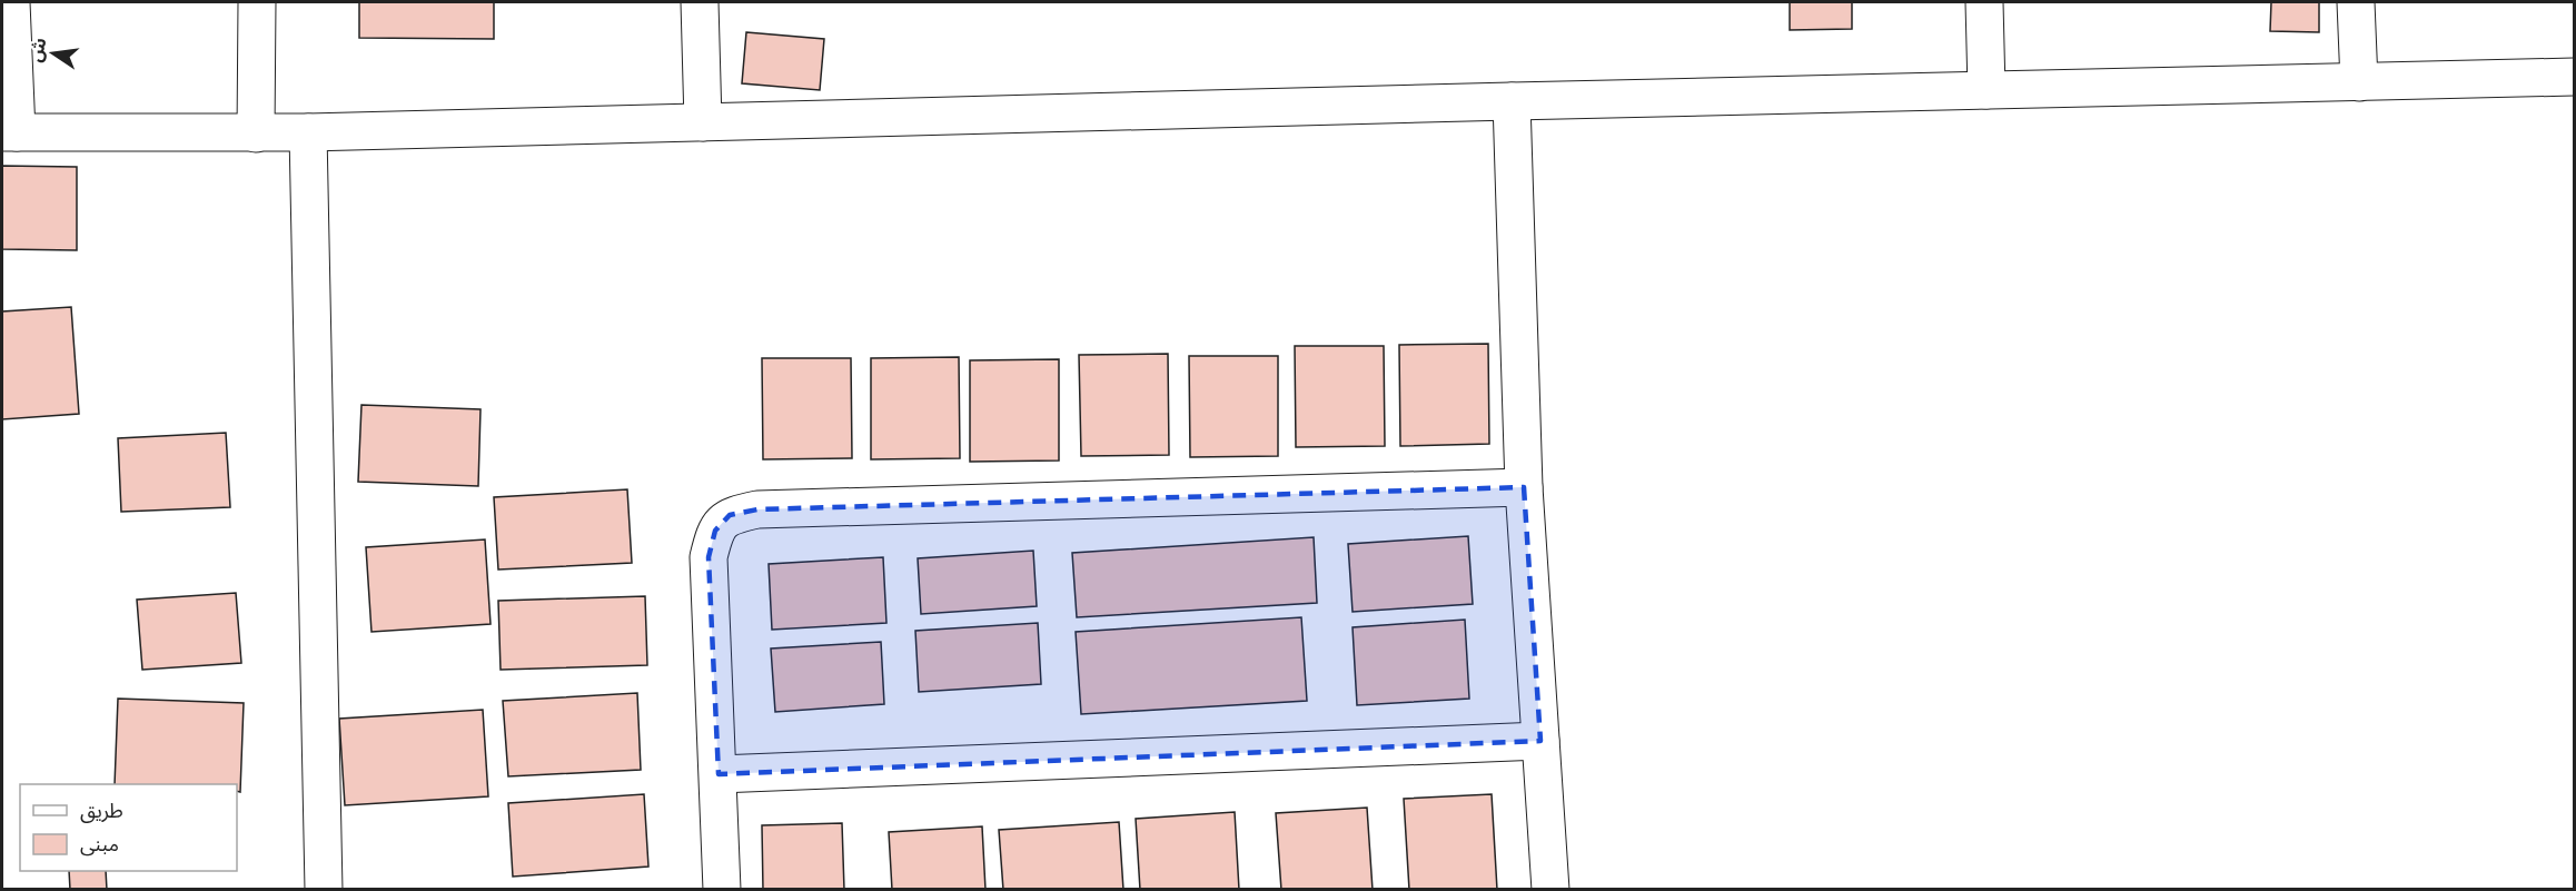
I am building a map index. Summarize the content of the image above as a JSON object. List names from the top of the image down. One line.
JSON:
{"legend":["طريق","مبنى"],"north":"left"}
